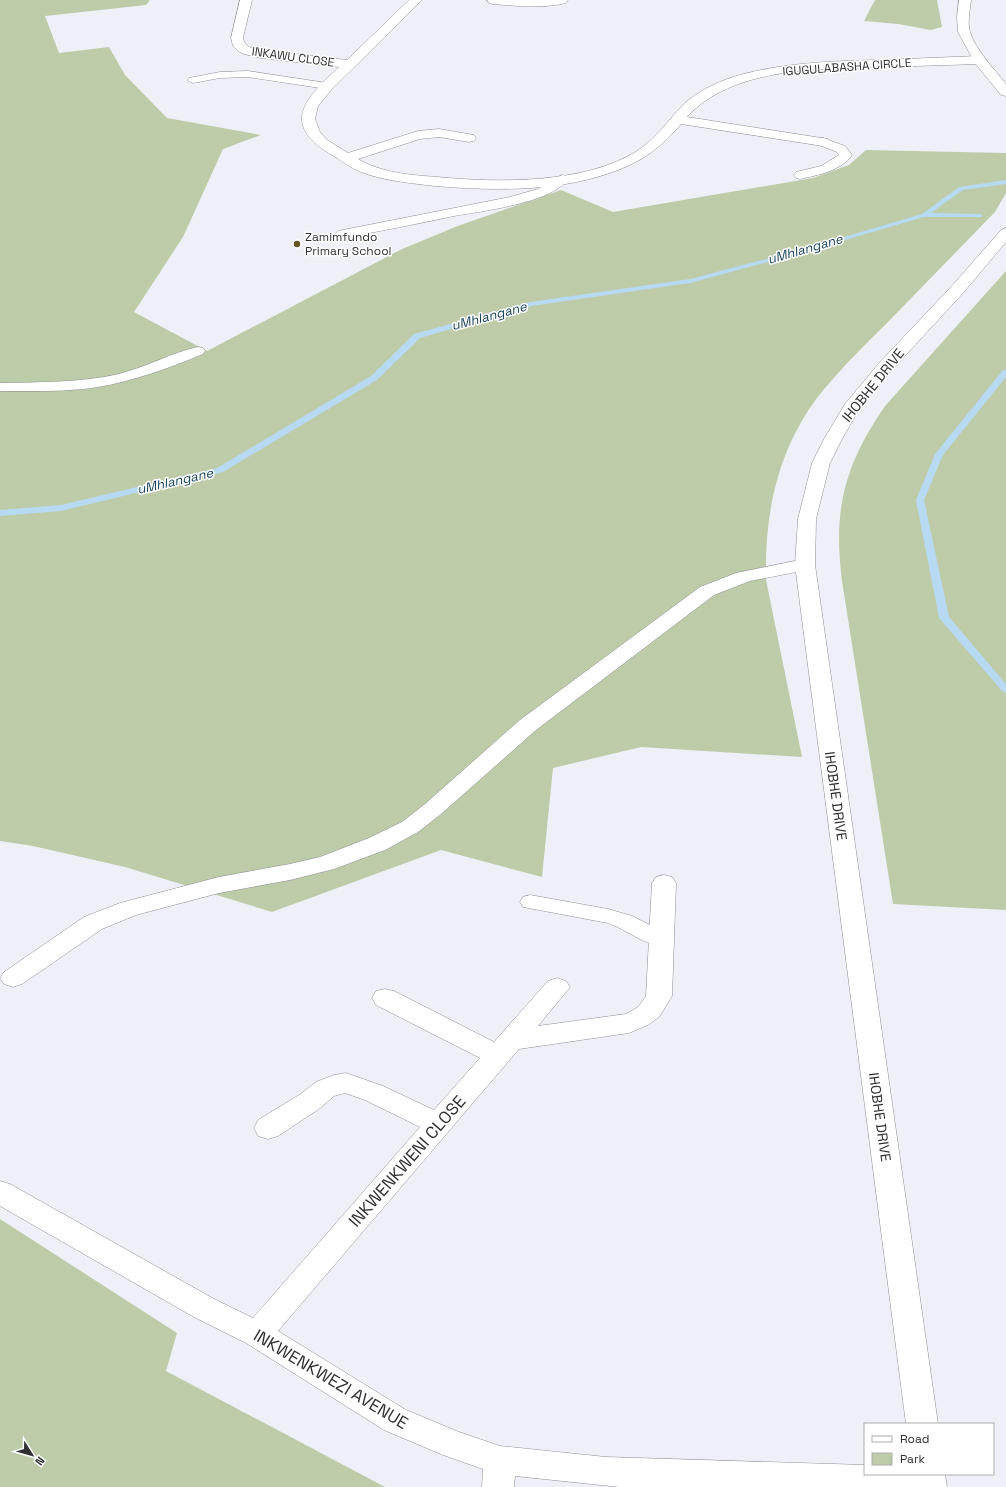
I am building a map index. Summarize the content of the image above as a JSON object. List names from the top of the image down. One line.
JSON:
{"streets":{"street":["INKAWU CLOSE","IGUGULABASHA CIRCLE","IHOBHE DRIVE","INKWENKWENI CLOSE","INKWENKWEZI AVENUE"]},"crossings":[["INKAWU CLOSE","IGUGULABASHA CIRCLE"],["INKWENKWENI CLOSE","INKWENKWEZI AVENUE"]],"water":["uMhlangane"],"places":["Zamimfundo Primary School"],"legend":["Road","Park"],"north":"bottom right"}
